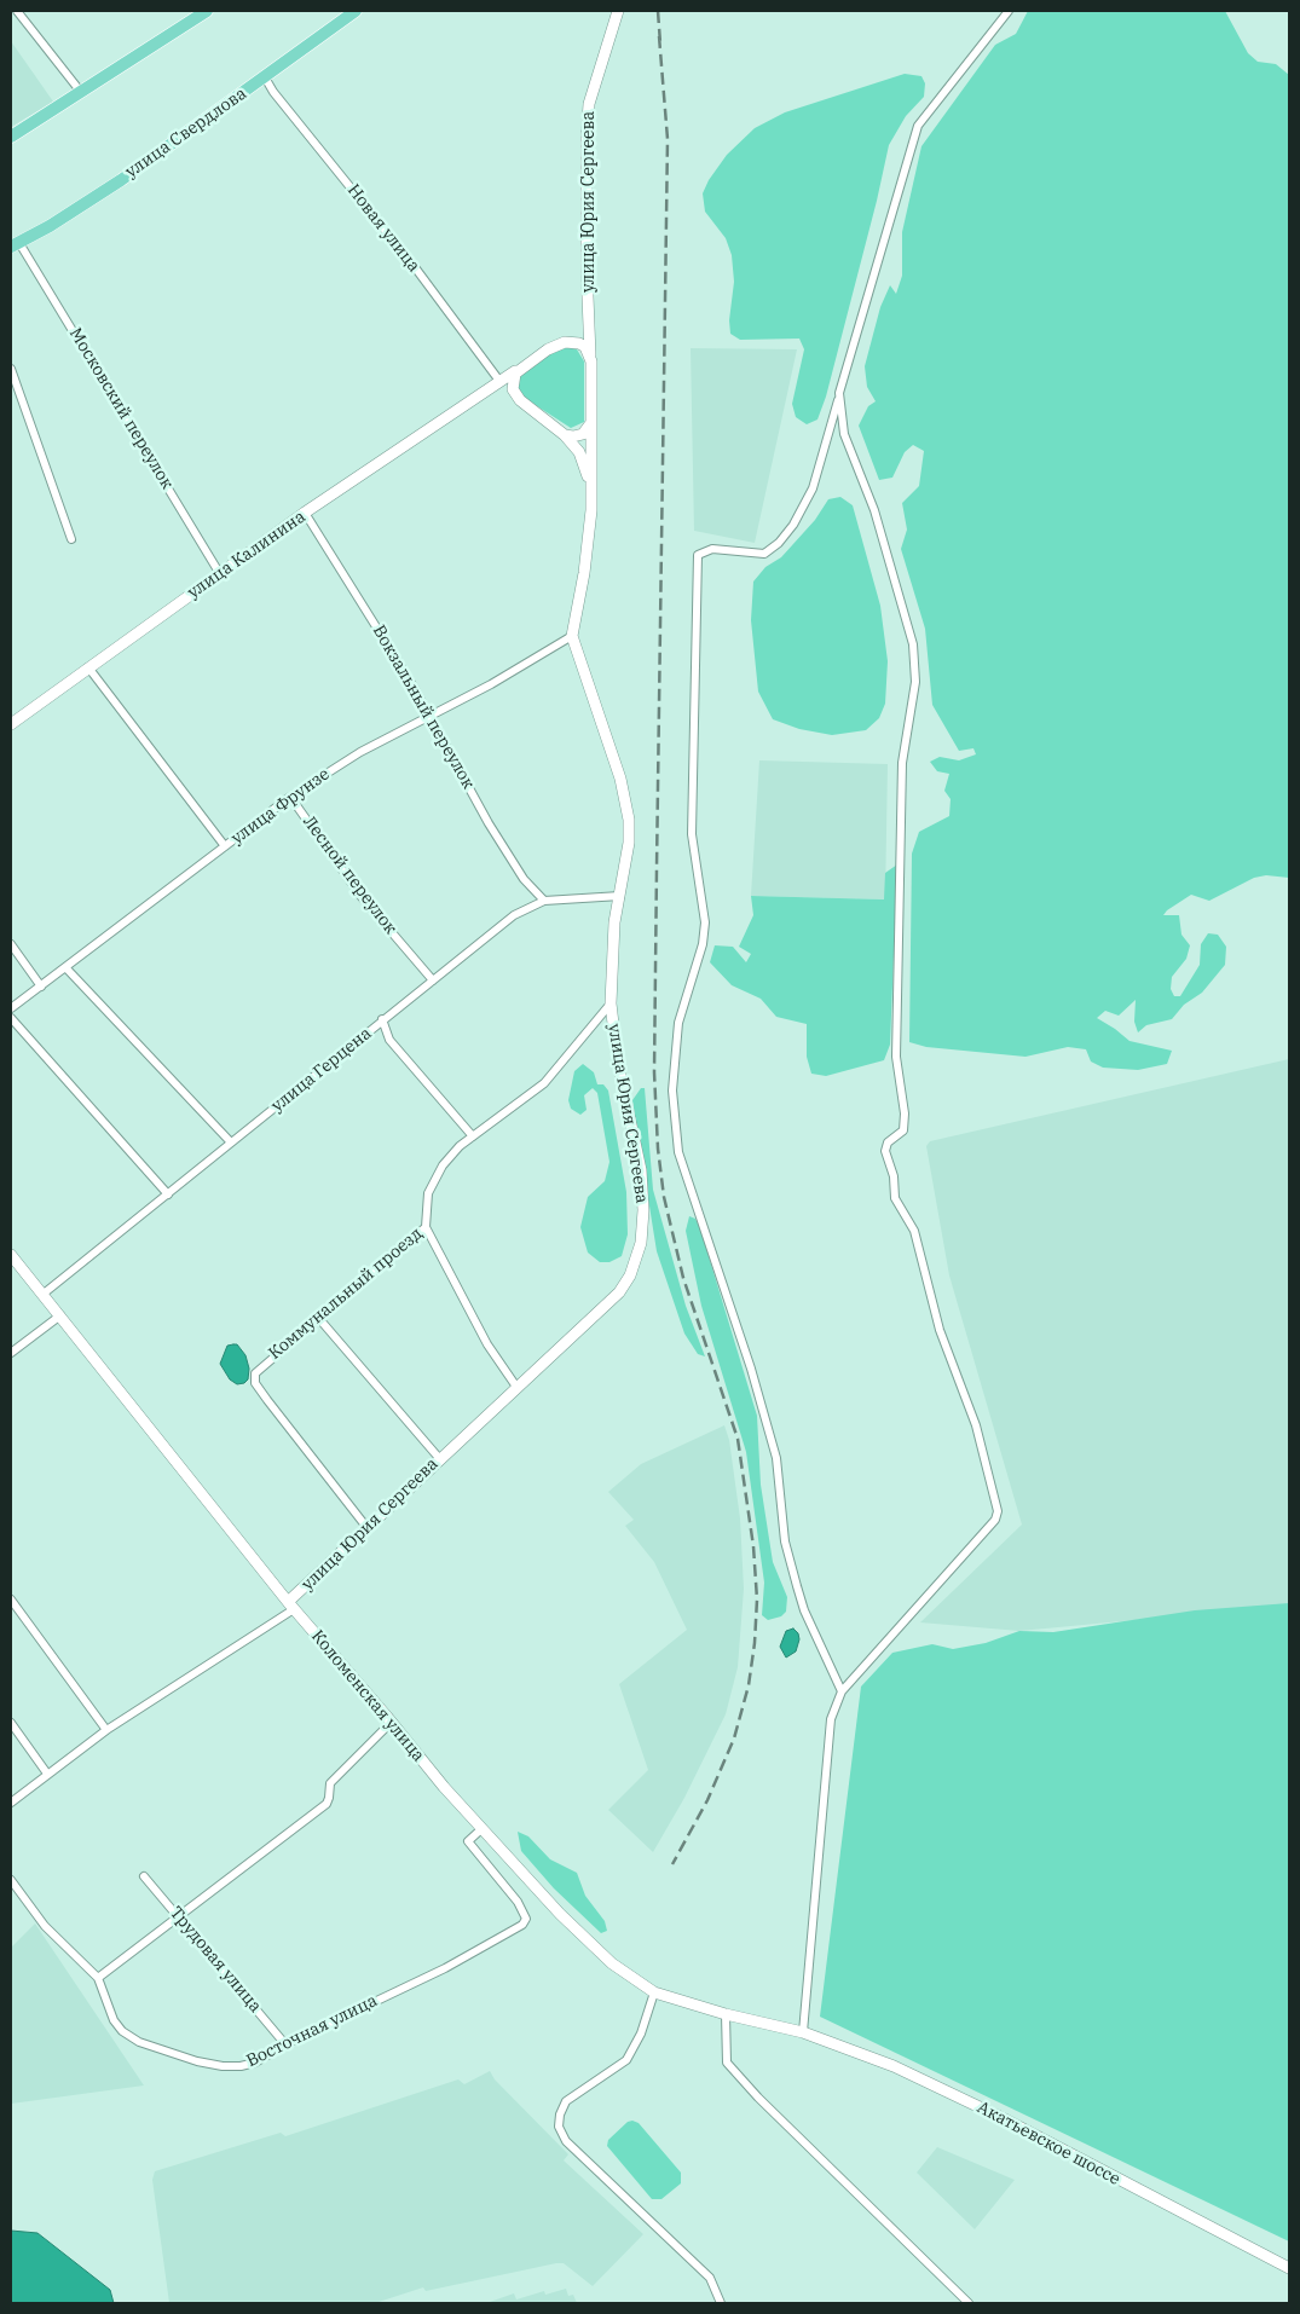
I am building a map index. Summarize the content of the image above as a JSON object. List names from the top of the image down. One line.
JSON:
{"streets":{"main road":["улица Свердлова"],"street":["улица Юрия Сергеева","Новая улица","Московский переулок","улица Калинина","Вокзальный переулок","улица Фрунзе","Лесной переулок","улица Герцена","Коммунальный проезд","Коломенская улица","Трудовая улица","Восточная улица","Акатьевское шоссе"]},"crossings":[["улица Свердлова","Новая улица"],["улица Свердлова","Московский переулок"],["улица Юрия Сергеева","улица Калинина"],["улица Юрия Сергеева","улица Фрунзе"],["улица Юрия Сергеева","улица Герцена"],["улица Юрия Сергеева","Коммунальный проезд"],["улица Юрия Сергеева","Коломенская улица"],["Новая улица","улица Калинина"],["Московский переулок","улица Калинина"],["улица Калинина","Вокзальный переулок"],["Вокзальный переулок","улица Фрунзе"],["Вокзальный переулок","улица Герцена"],["улица Фрунзе","Лесной переулок"],["Лесной переулок","улица Герцена"],["улица Герцена","Коломенская улица"],["Коломенская улица","Восточная улица"],["Коломенская улица","Акатьевское шоссе"],["Трудовая улица","Восточная улица"]]}
